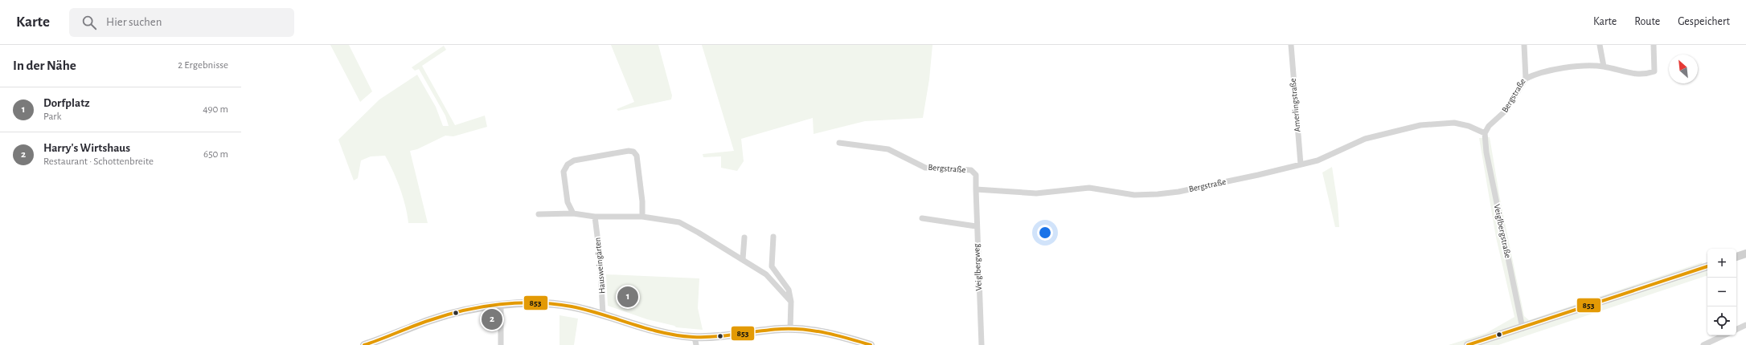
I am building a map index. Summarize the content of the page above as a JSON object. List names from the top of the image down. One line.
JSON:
{"streets":{"street":["Bergstraße","Amerlingstraße","Veiglbergstraße","Hausweingärten","Veiglbergweg"]},"crossings":[["Bergstraße","Amerlingstraße"],["Bergstraße","Veiglbergstraße"],["Bergstraße","Veiglbergweg"]],"lines":["transit line 853"],"north":"top left","page":{"header":"Karte","search":"Hier suchen","nav":["Karte","Route","Gespeichert"],"heading":["In der Nähe","2 Ergebnisse"],"list":[{"mark":"1","name":"Dorfplatz","note":"Park","value":"490 m"},{"mark":"2","name":"Harry's Wirtshaus","note":"Restaurant · Schottenbreite","value":"650 m"}],"map_buttons":["+","−"],"pins":["1","2"]}}
